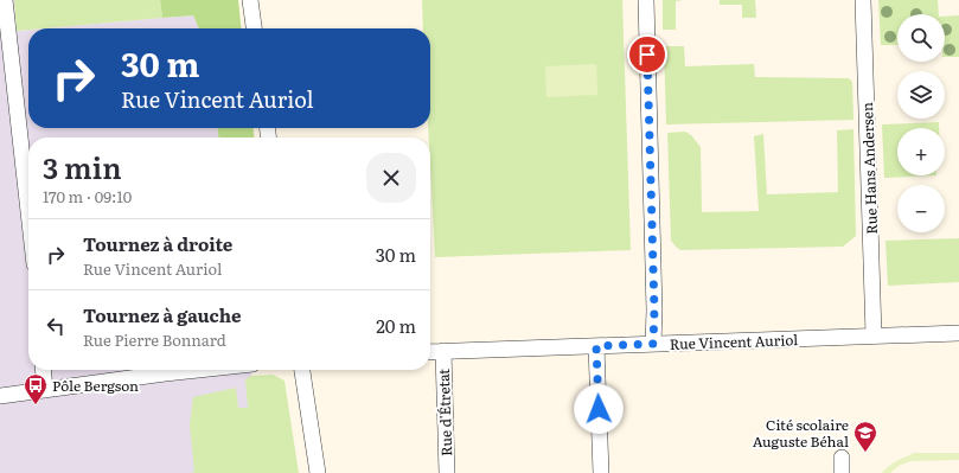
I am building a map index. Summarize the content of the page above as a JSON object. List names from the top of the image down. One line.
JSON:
{"streets":{"street":["Rue Hans Andersen","Rue Vincent Auriol","Rue d'Étretat"]},"crossings":[["Rue Hans Andersen","Rue Vincent Auriol"],["Rue Vincent Auriol","Rue d'Étretat"]],"places":{"bus stop":["Pôle Bergson"],"school or university":["Cité scolaire Auguste Béhal"]},"page":{"map_buttons":["+","−"],"turn":["30 m","Rue Vincent Auriol"],"heading":["3 min","170 m · 09:10"],"list":[{"name":"Tournez à droite","note":"Rue Vincent Auriol","value":"30 m"},{"name":"Tournez à gauche","note":"Rue Pierre Bonnard","value":"20 m"}]}}
